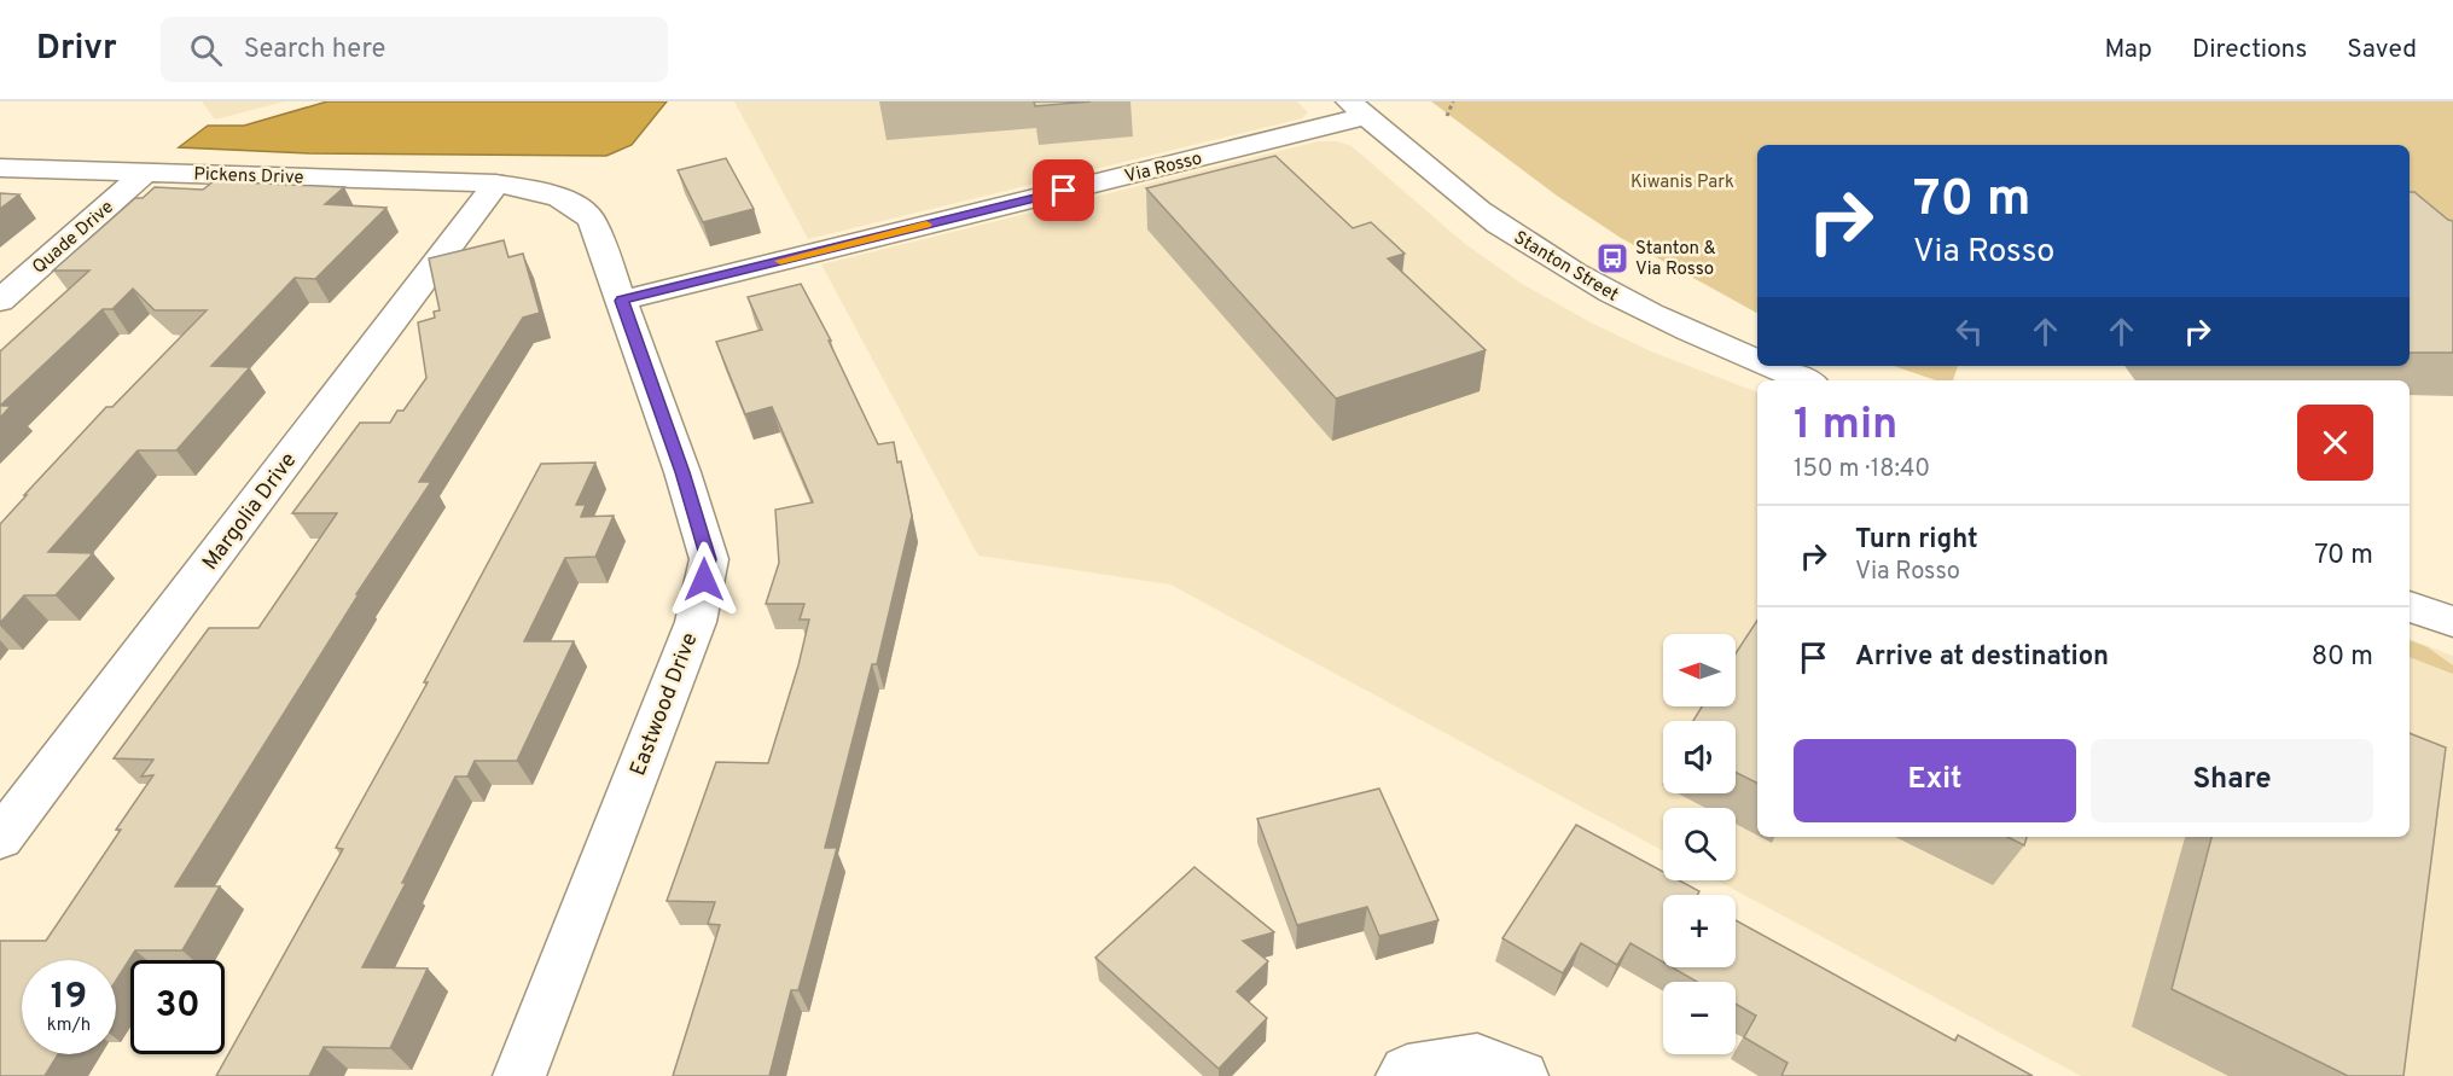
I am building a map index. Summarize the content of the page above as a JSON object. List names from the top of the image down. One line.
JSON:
{"streets":{"street":["Via Rosso","Pickens Drive","Quade Drive","Stanton Street","Margolia Drive","Eastwood Drive"]},"crossings":[["Via Rosso","Stanton Street"],["Via Rosso","Eastwood Drive"],["Pickens Drive","Quade Drive"],["Pickens Drive","Margolia Drive"],["Pickens Drive","Eastwood Drive"],["Margolia Drive","Eastwood Drive"]],"parks":["Kiwanis Park"],"places":{"bus stop":["Stanton & Via Rosso"]},"north":"left","page":{"header":"Drivr","search":"Search here","nav":["Map","Directions","Saved"],"turn":["70 m","Via Rosso"],"heading":["1 min","150 m · 18:40"],"list":[{"name":"Turn right","note":"Via Rosso","value":"70 m"},{"name":"Arrive at destination","value":"80 m"}],"map_buttons":["+","−"],"buttons":["Exit","Share"],"speed":"19 km/h","limit":"30"}}
